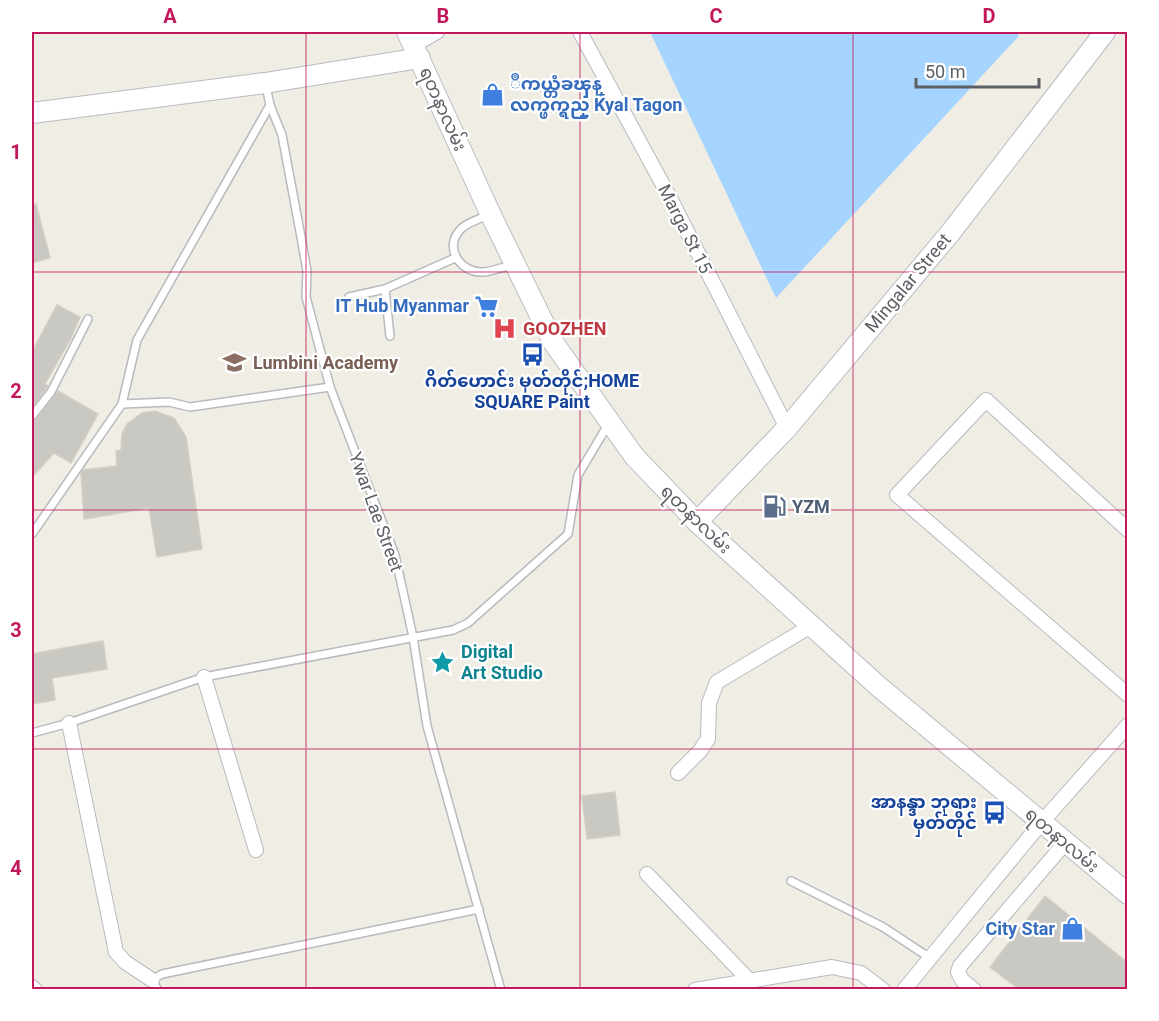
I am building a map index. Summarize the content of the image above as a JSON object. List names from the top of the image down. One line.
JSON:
{"streets":{"main road":["ရတနာလမ်း","Mingalar Street"],"street":["Marga St 15"],"lane":["Ywar Lae Street"]},"crossings":[["ရတနာလမ်း","Mingalar Street"],["Marga St 15","Mingalar Street"]],"places":{"shop":["ဳကယ္တံခၾန္ လက္ဖက္ရည္ Kyal Tagon","City Star"],"supermarket":["IT Hub Myanmar"],"hospital":["GOOZHEN"],"bus stop":["ဂိတ်ဟောင်း မှတ်တိုင်;HOME SQUARE Paint","အာနန္ဒာ ဘုရား မှတ်တိုင်"],"school or university":["Lumbini Academy"],"fuel station":["YZM"],"place":["Digital Art Studio"]},"scale_bar":"50 m","grid":{"columns":["A","B","C","D"],"rows":["1","2","3","4"]}}
